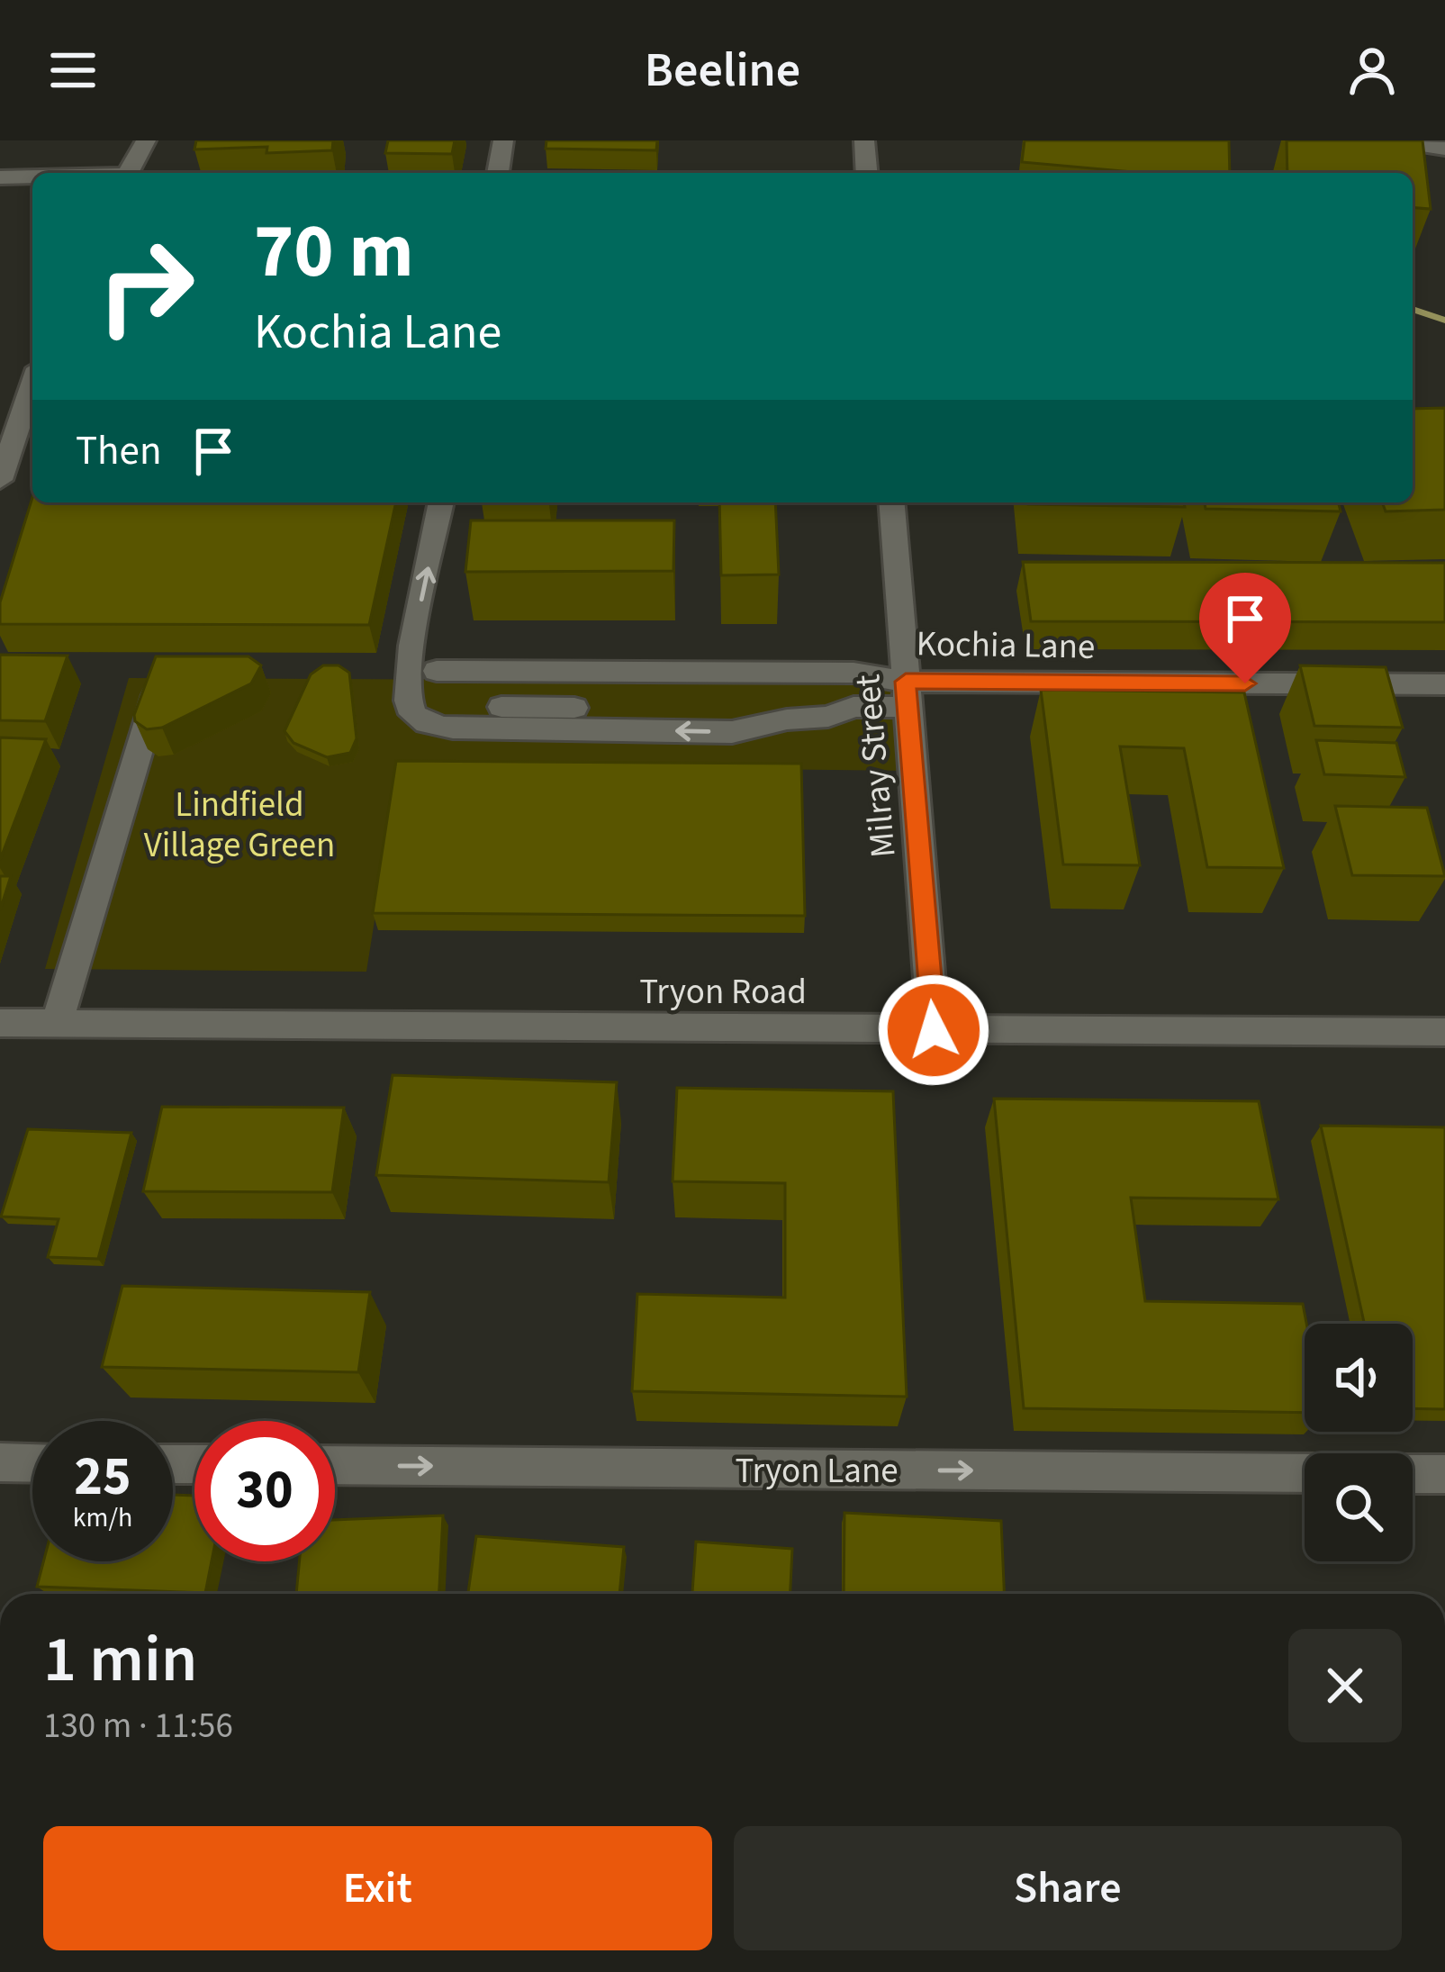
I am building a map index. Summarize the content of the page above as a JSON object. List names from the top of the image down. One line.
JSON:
{"streets":{"street":["Kochia Lane","Milray Street","Tryon Road","Tryon Lane"]},"crossings":[["Kochia Lane","Milray Street"],["Milray Street","Tryon Road"]],"one_way":["Tryon Lane"],"parks":["Lindfield Village Green"],"page":{"header":"Beeline","turn":["70 m","Kochia Lane"],"then":"Then","speed":"25 km/h","limit":"30","heading":["1 min","130 m · 11:56"],"buttons":["Exit","Share"]}}
